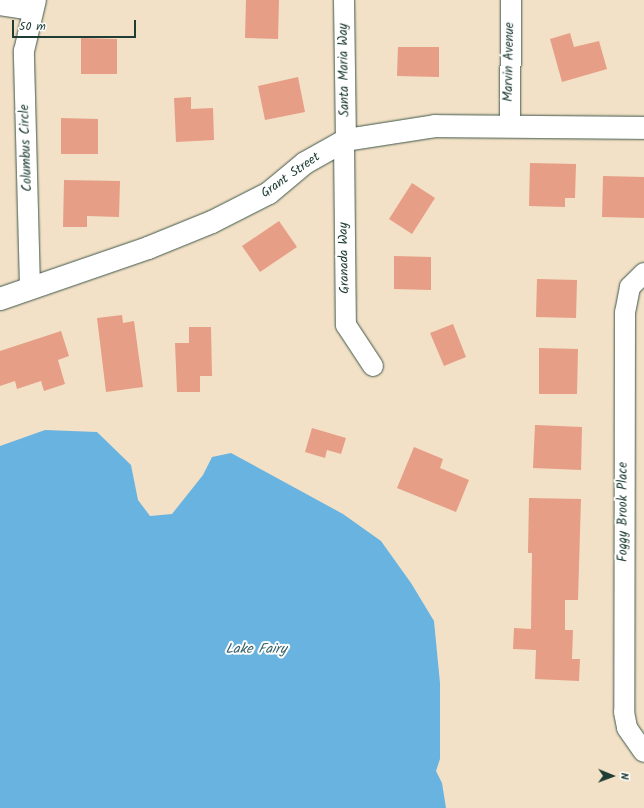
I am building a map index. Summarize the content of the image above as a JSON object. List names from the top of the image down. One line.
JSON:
{"streets":{"street":["Marvin Avenue","Santa Maria Way","Columbus Circle","Grant Street","Granada Way","Foggy Brook Place"]},"crossings":[["Marvin Avenue","Grant Street"],["Santa Maria Way","Grant Street"],["Santa Maria Way","Granada Way"],["Columbus Circle","Grant Street"],["Grant Street","Granada Way"]],"water":["Lake Fairy"],"scale_bar":"50 m","north":"right"}
